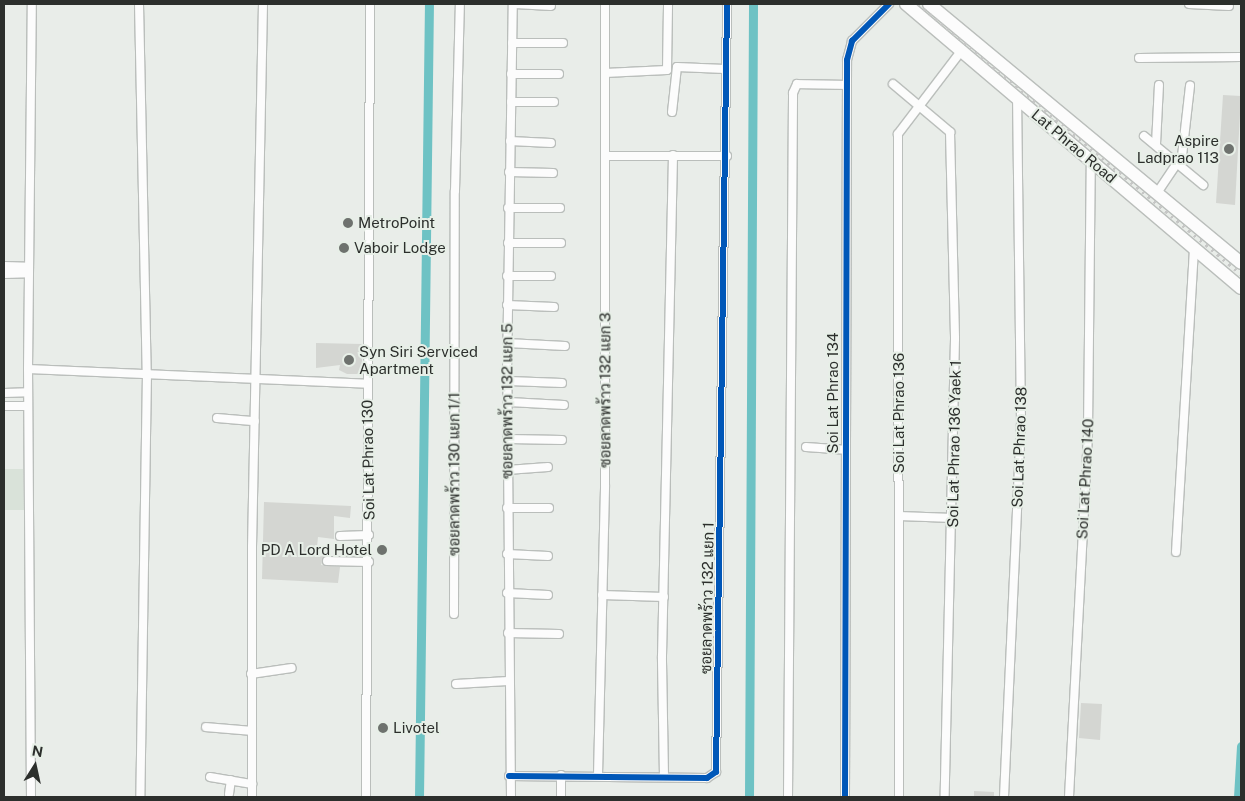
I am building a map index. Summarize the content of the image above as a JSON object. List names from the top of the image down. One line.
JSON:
{"streets":{"main road":["Lat Phrao Road"],"street":["ซอยลาดพร้าว 132 แยก 3","Soi Lat Phrao 134","ซอยลาดพร้าว 132 แยก 5","Soi Lat Phrao 136","Soi Lat Phrao 136 Yaek 1","Soi Lat Phrao 138","Soi Lat Phrao 130","ซอยลาดพร้าว 130 แยก 1/1","Soi Lat Phrao 140","ซอยลาดพร้าว 132 แยก 1"]},"crossings":[["Lat Phrao Road","Soi Lat Phrao 136"],["Lat Phrao Road","Soi Lat Phrao 138"],["Lat Phrao Road","Soi Lat Phrao 140"],["Soi Lat Phrao 136","Soi Lat Phrao 136 Yaek 1"]],"places":["Aspire Ladprao 113","MetroPoint","Vaboir Lodge","Syn Siri Serviced Apartment","PD A Lord Hotel","Livotel"],"north":"top"}
